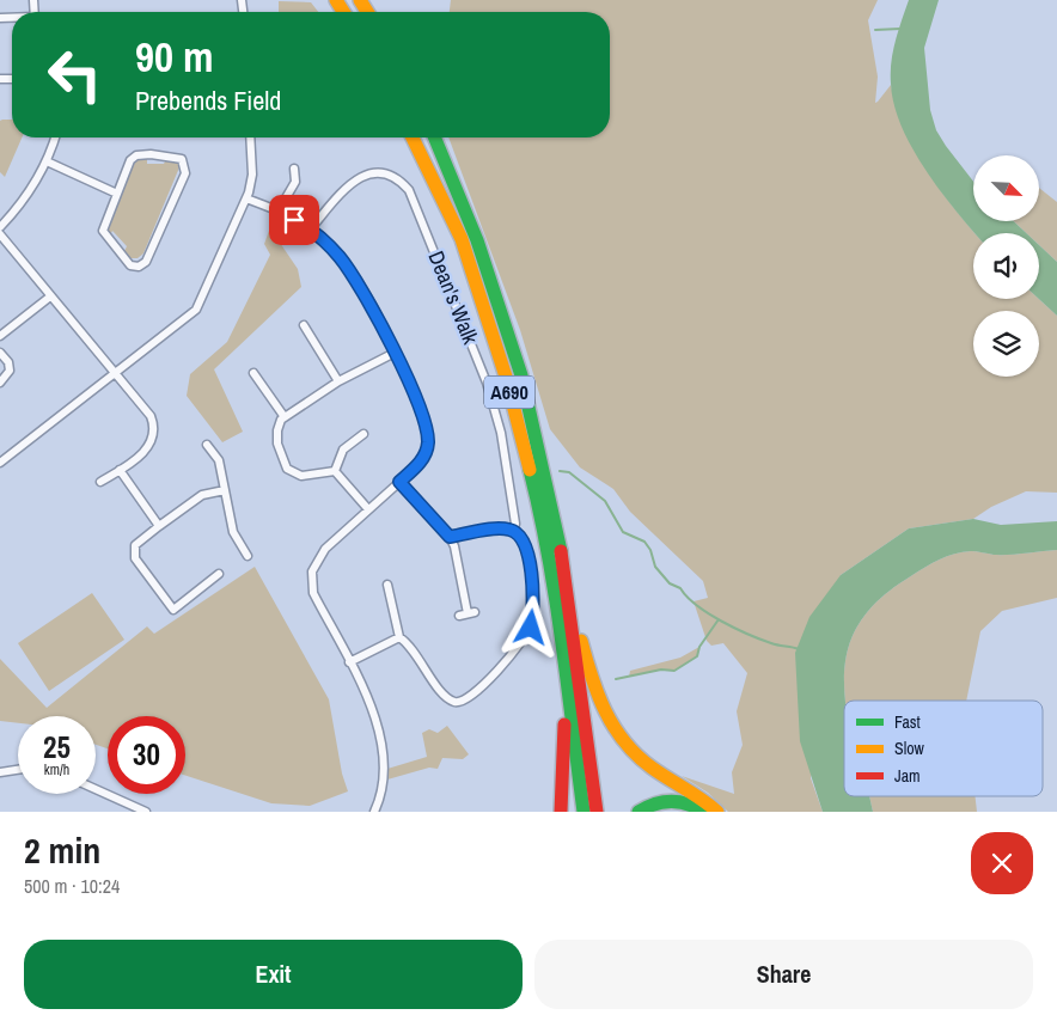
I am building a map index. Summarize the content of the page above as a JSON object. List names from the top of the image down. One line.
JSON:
{"streets":{"highway":["A690"],"street":["Dean's Walk"]},"legend":["Fast","Slow","Jam"],"north":"bottom right","page":{"turn":["90 m","Prebends Field"],"speed":"25 km/h","limit":"30","heading":["2 min","500 m · 10:24"],"buttons":["Exit","Share"]}}
